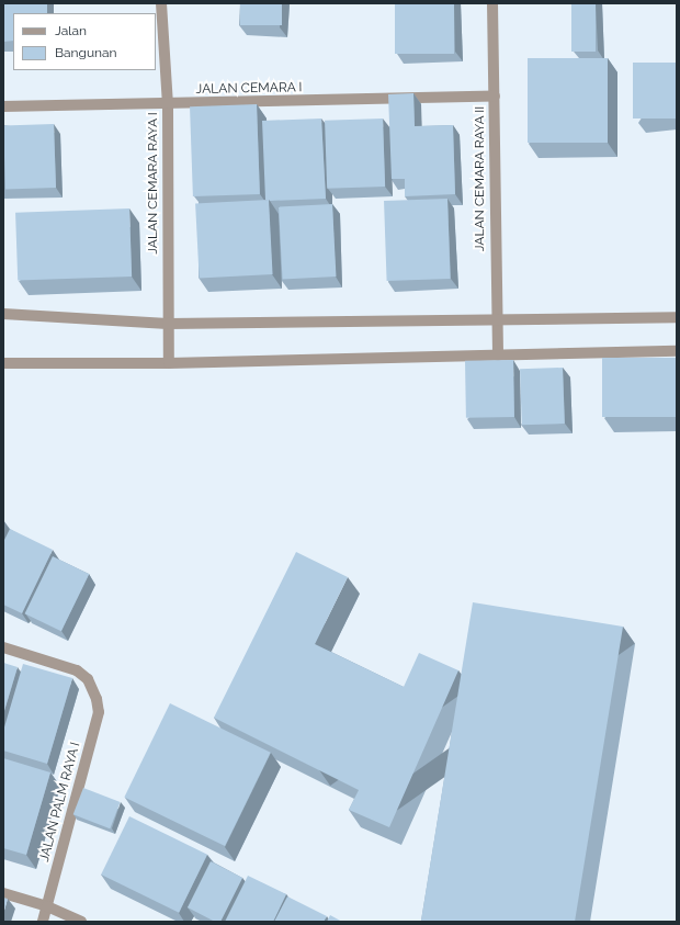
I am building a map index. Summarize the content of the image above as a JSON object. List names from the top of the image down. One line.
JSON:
{"streets":{"street":["JALAN CEMARA I","JALAN CEMARA RAYA II","JALAN CEMARA RAYA I","JALAN PALM RAYA I"]},"crossings":[["JALAN CEMARA I","JALAN CEMARA RAYA II"],["JALAN CEMARA I","JALAN CEMARA RAYA I"]],"legend":["Jalan","Bangunan"]}
